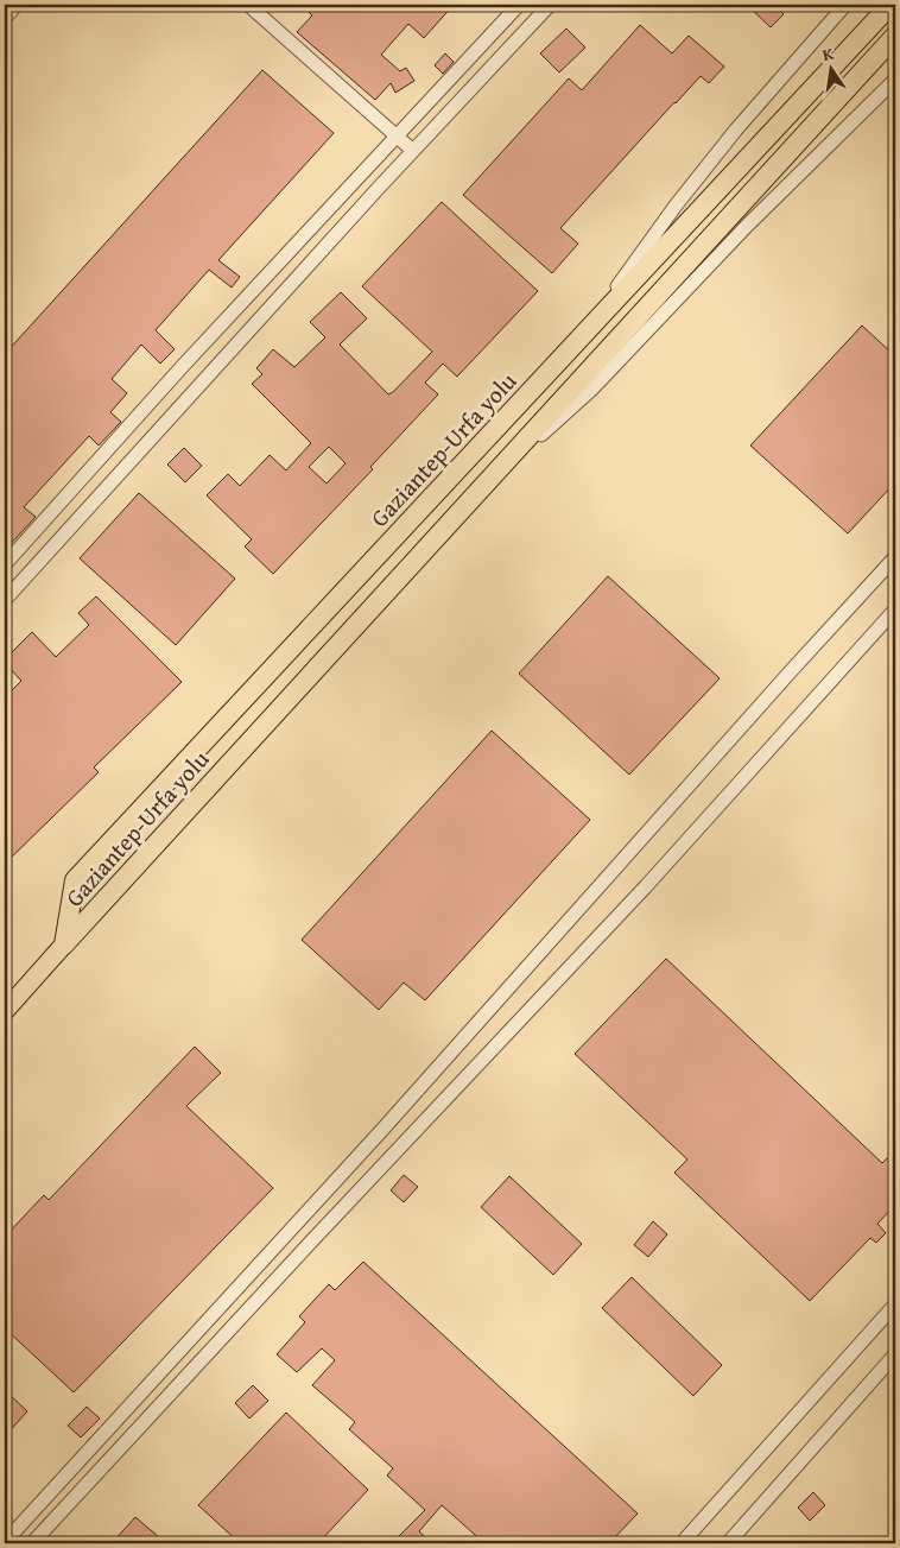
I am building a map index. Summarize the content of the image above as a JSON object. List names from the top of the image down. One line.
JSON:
{"streets":{"highway":["Gaziantep-Urfa yolu"]},"north":"top"}
